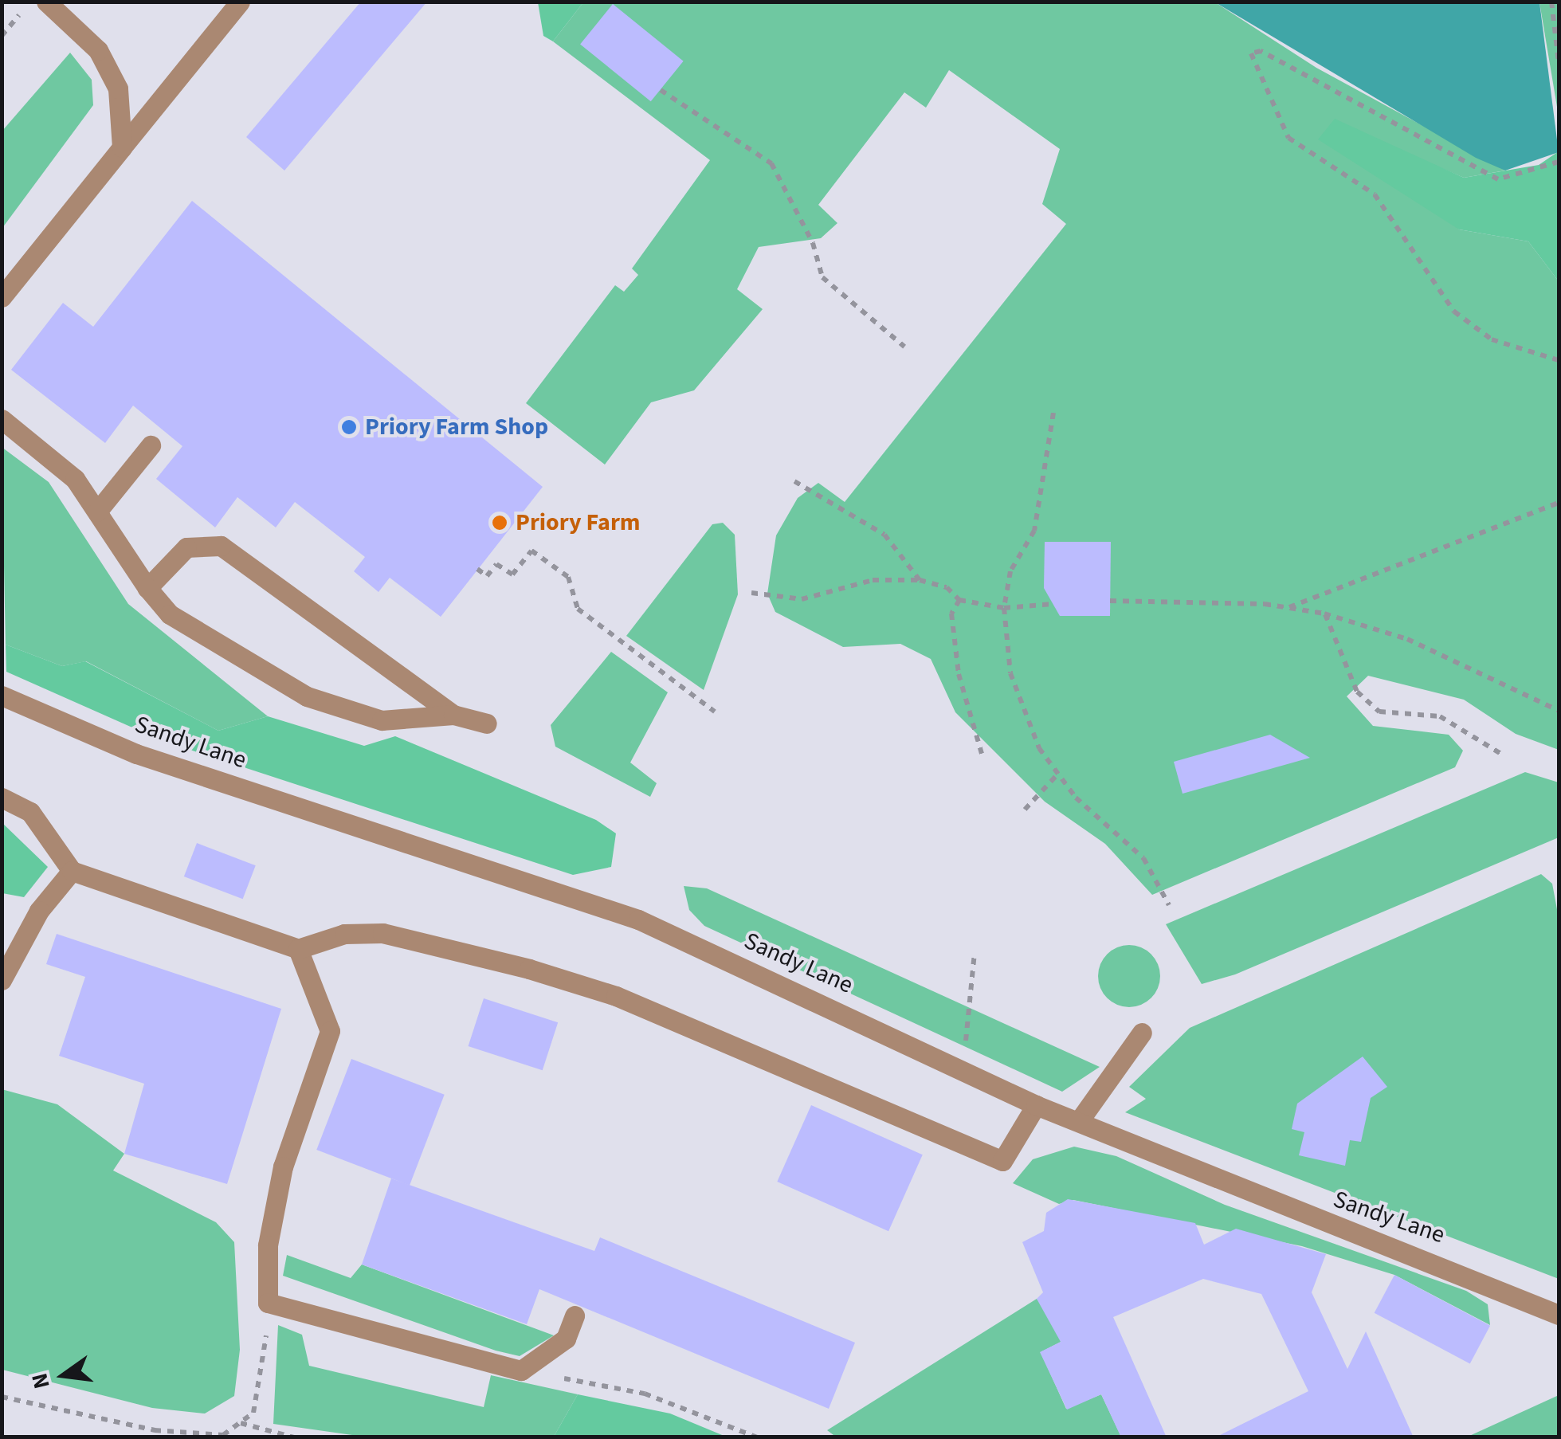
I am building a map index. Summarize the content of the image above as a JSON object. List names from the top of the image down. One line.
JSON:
{"streets":{"street":["Sandy Lane"]},"places":["Priory Farm Shop","Priory Farm"],"north":"left"}
